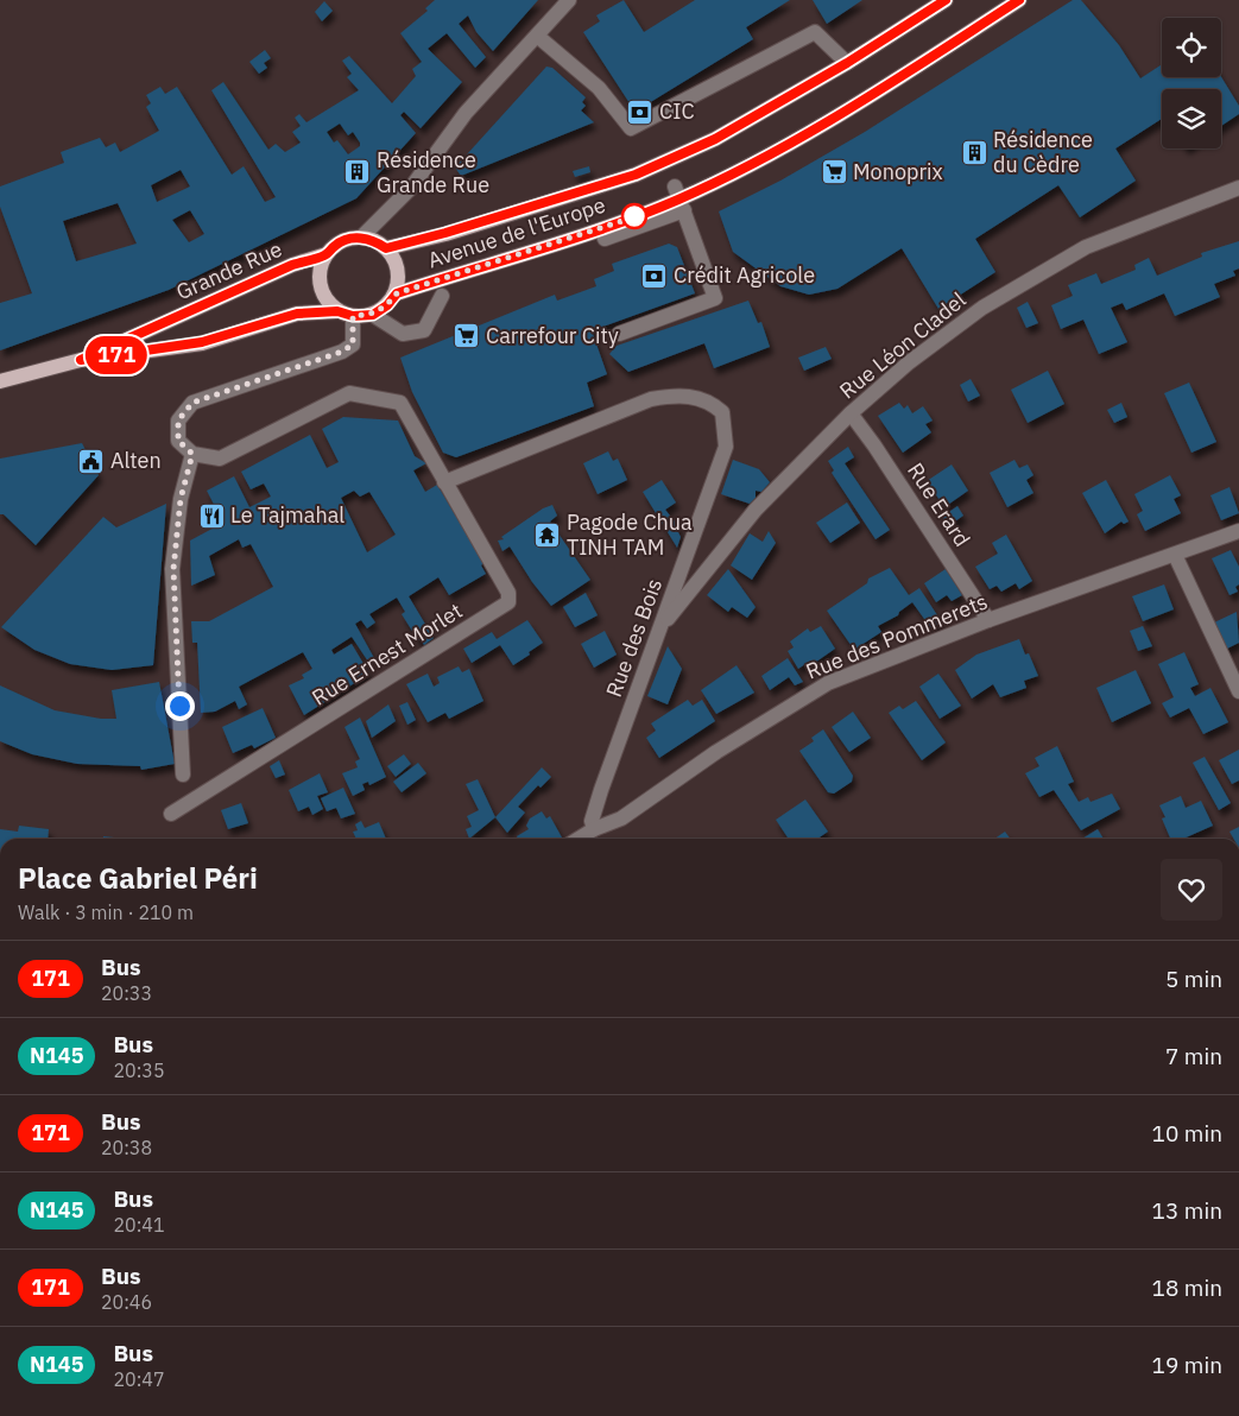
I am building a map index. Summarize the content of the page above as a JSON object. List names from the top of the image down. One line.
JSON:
{"streets":{"main road":["Avenue de l'Europe","Grande Rue"],"street":["Rue Léon Cladel","Rue Erard","Rue des Pommerets","Rue des Bois","Rue Ernest Morlet"]},"crossings":[["Avenue de l'Europe","Grande Rue"],["Rue Léon Cladel","Rue Erard"],["Rue Léon Cladel","Rue des Bois"],["Rue Erard","Rue des Pommerets"],["Rue des Pommerets","Rue des Bois"],["Rue des Bois","Rue Ernest Morlet"]],"places":{"bank":["CIC","Crédit Agricole"],"building":["Résidence du Cèdre","Résidence Grande Rue"],"supermarket":["Monoprix","Carrefour City"],"public building":["Alten"],"restaurant":["Le Tajmahal"],"temple":["Pagode Chua TINH TAM"]},"lines":["bus line 171"],"page":{"on_map":"171","heading":["Place Gabriel Péri","Walk · 3 min · 210 m"],"list":[{"mark":"171","name":"Bus","note":"20:33","value":"5 min"},{"mark":"N145","name":"Bus","note":"20:35","value":"7 min"},{"mark":"171","name":"Bus","note":"20:38","value":"10 min"},{"mark":"N145","name":"Bus","note":"20:41","value":"13 min"},{"mark":"171","name":"Bus","note":"20:46","value":"18 min"},{"mark":"N145","name":"Bus","note":"20:47","value":"19 min"}]}}
